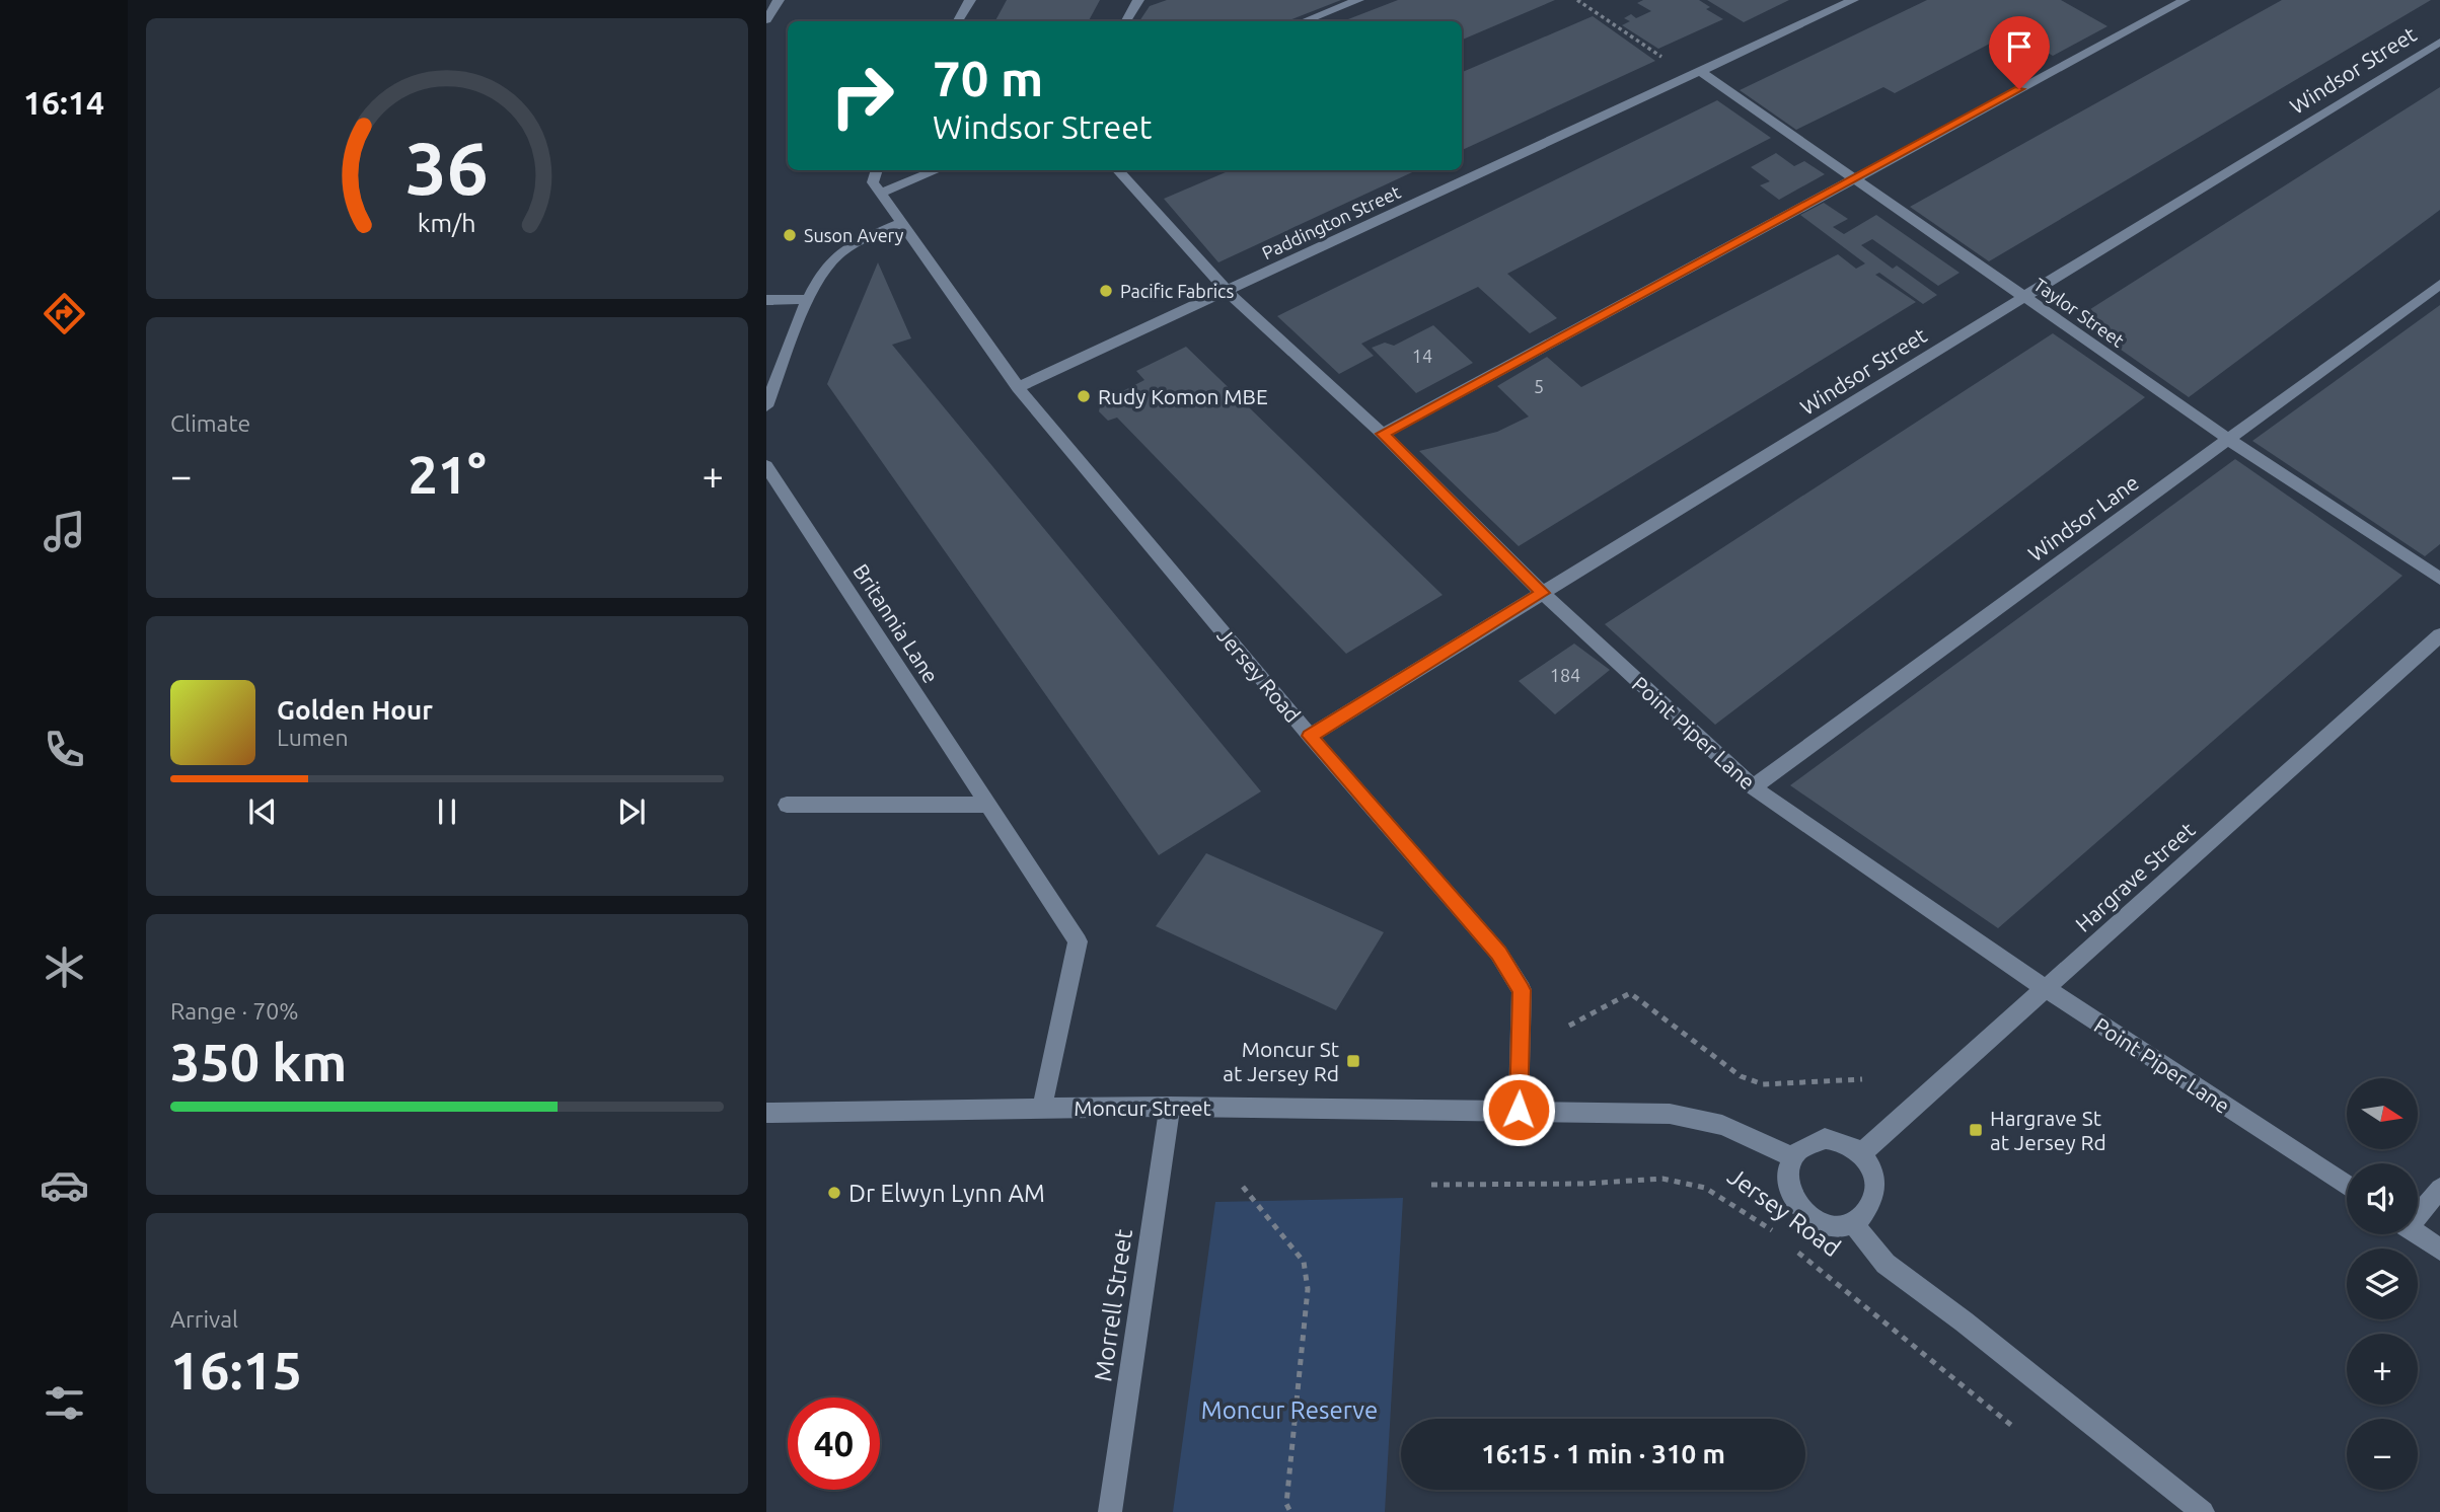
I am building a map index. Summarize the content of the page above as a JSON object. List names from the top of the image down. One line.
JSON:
{"streets":{"street":["Windsor Street","Paddington Street","Taylor Street","Windsor Lane","Britannia Lane","Jersey Road","Point Piper Lane","Hargrave Street","Moncur Street","Morrell Street"]},"crossings":[["Windsor Street","Taylor Street"],["Windsor Street","Jersey Road"],["Windsor Street","Point Piper Lane"],["Paddington Street","Taylor Street"],["Paddington Street","Jersey Road"],["Paddington Street","Point Piper Lane"],["Taylor Street","Windsor Lane"],["Windsor Lane","Point Piper Lane"],["Britannia Lane","Moncur Street"],["Jersey Road","Hargrave Street"],["Jersey Road","Moncur Street"],["Point Piper Lane","Hargrave Street"],["Moncur Street","Morrell Street"]],"parks":["Moncur Reserve"],"places":{"other":["Suson Avery","Pacific Fabrics","Rudy Komon MBE","Dr Elwyn Lynn AM"],"transit":["Moncur St at Jersey Rd","Hargrave St at Jersey Rd"]},"house_numbers":["14","5","184"],"north":"right","page":{"tabs":"16:14","turn":["70 m","Windsor Street"],"tile":["Climate",["Range · 70%","350 km"],["Arrival","16:15"]],"heat":["−","21°","+"],"song":["Golden Hour","Lumen"],"map_buttons":["+","−"],"limit":"40","trip":"16:15 · 1 min · 310 m","gauge":["36","km/h"]}}
